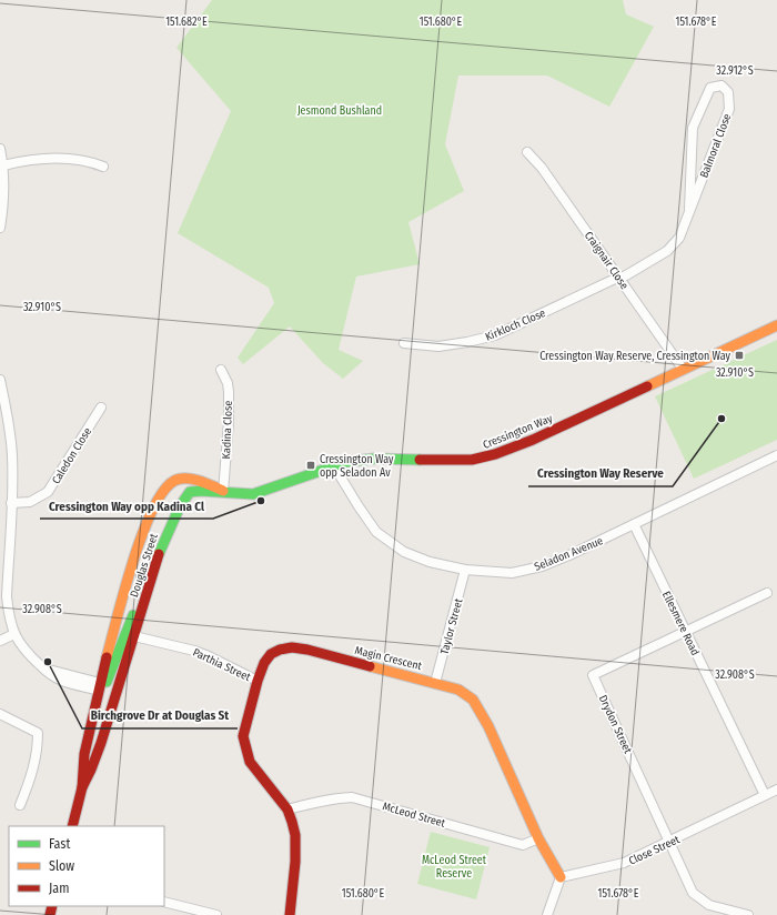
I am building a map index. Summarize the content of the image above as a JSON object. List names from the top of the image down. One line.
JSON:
{"streets":{"street":["Balmoral Close","Craignair Close","Kirkloch Close","Kadina Close","Cressington Way","Caledon Close","Seladon Avenue","Douglas Street","Ellesmere Road","Taylor Street","Magin Crescent","Parthia Street","Drydon Street","McLeod Street","Close Street"]},"crossings":[["Balmoral Close","Craignair Close"],["Balmoral Close","Kirkloch Close"],["Craignair Close","Kirkloch Close"],["Craignair Close","Cressington Way"],["Kadina Close","Cressington Way"],["Kadina Close","Douglas Street"],["Cressington Way","Seladon Avenue"],["Cressington Way","Douglas Street"],["Seladon Avenue","Ellesmere Road"],["Seladon Avenue","Taylor Street"],["Douglas Street","Parthia Street"],["Ellesmere Road","Drydon Street"],["Ellesmere Road","Close Street"],["Taylor Street","Magin Crescent"],["Magin Crescent","Parthia Street"],["Magin Crescent","McLeod Street"],["Magin Crescent","Close Street"],["Drydon Street","Close Street"]],"parks":["Jesmond Bushland","McLeod Street Reserve"],"places":{"transit":["Cressington Way Reserve, Cressington Way","Cressington Way opp Seladon Av"],"other":["Cressington Way Reserve","Cressington Way opp Kadina Cl","Birchgrove Dr at Douglas St"]},"legend":["Fast","Slow","Jam"],"coordinates":["151.682°E","151.680°E","151.678°E","32.912°S","32.910°S","32.908°S"]}
